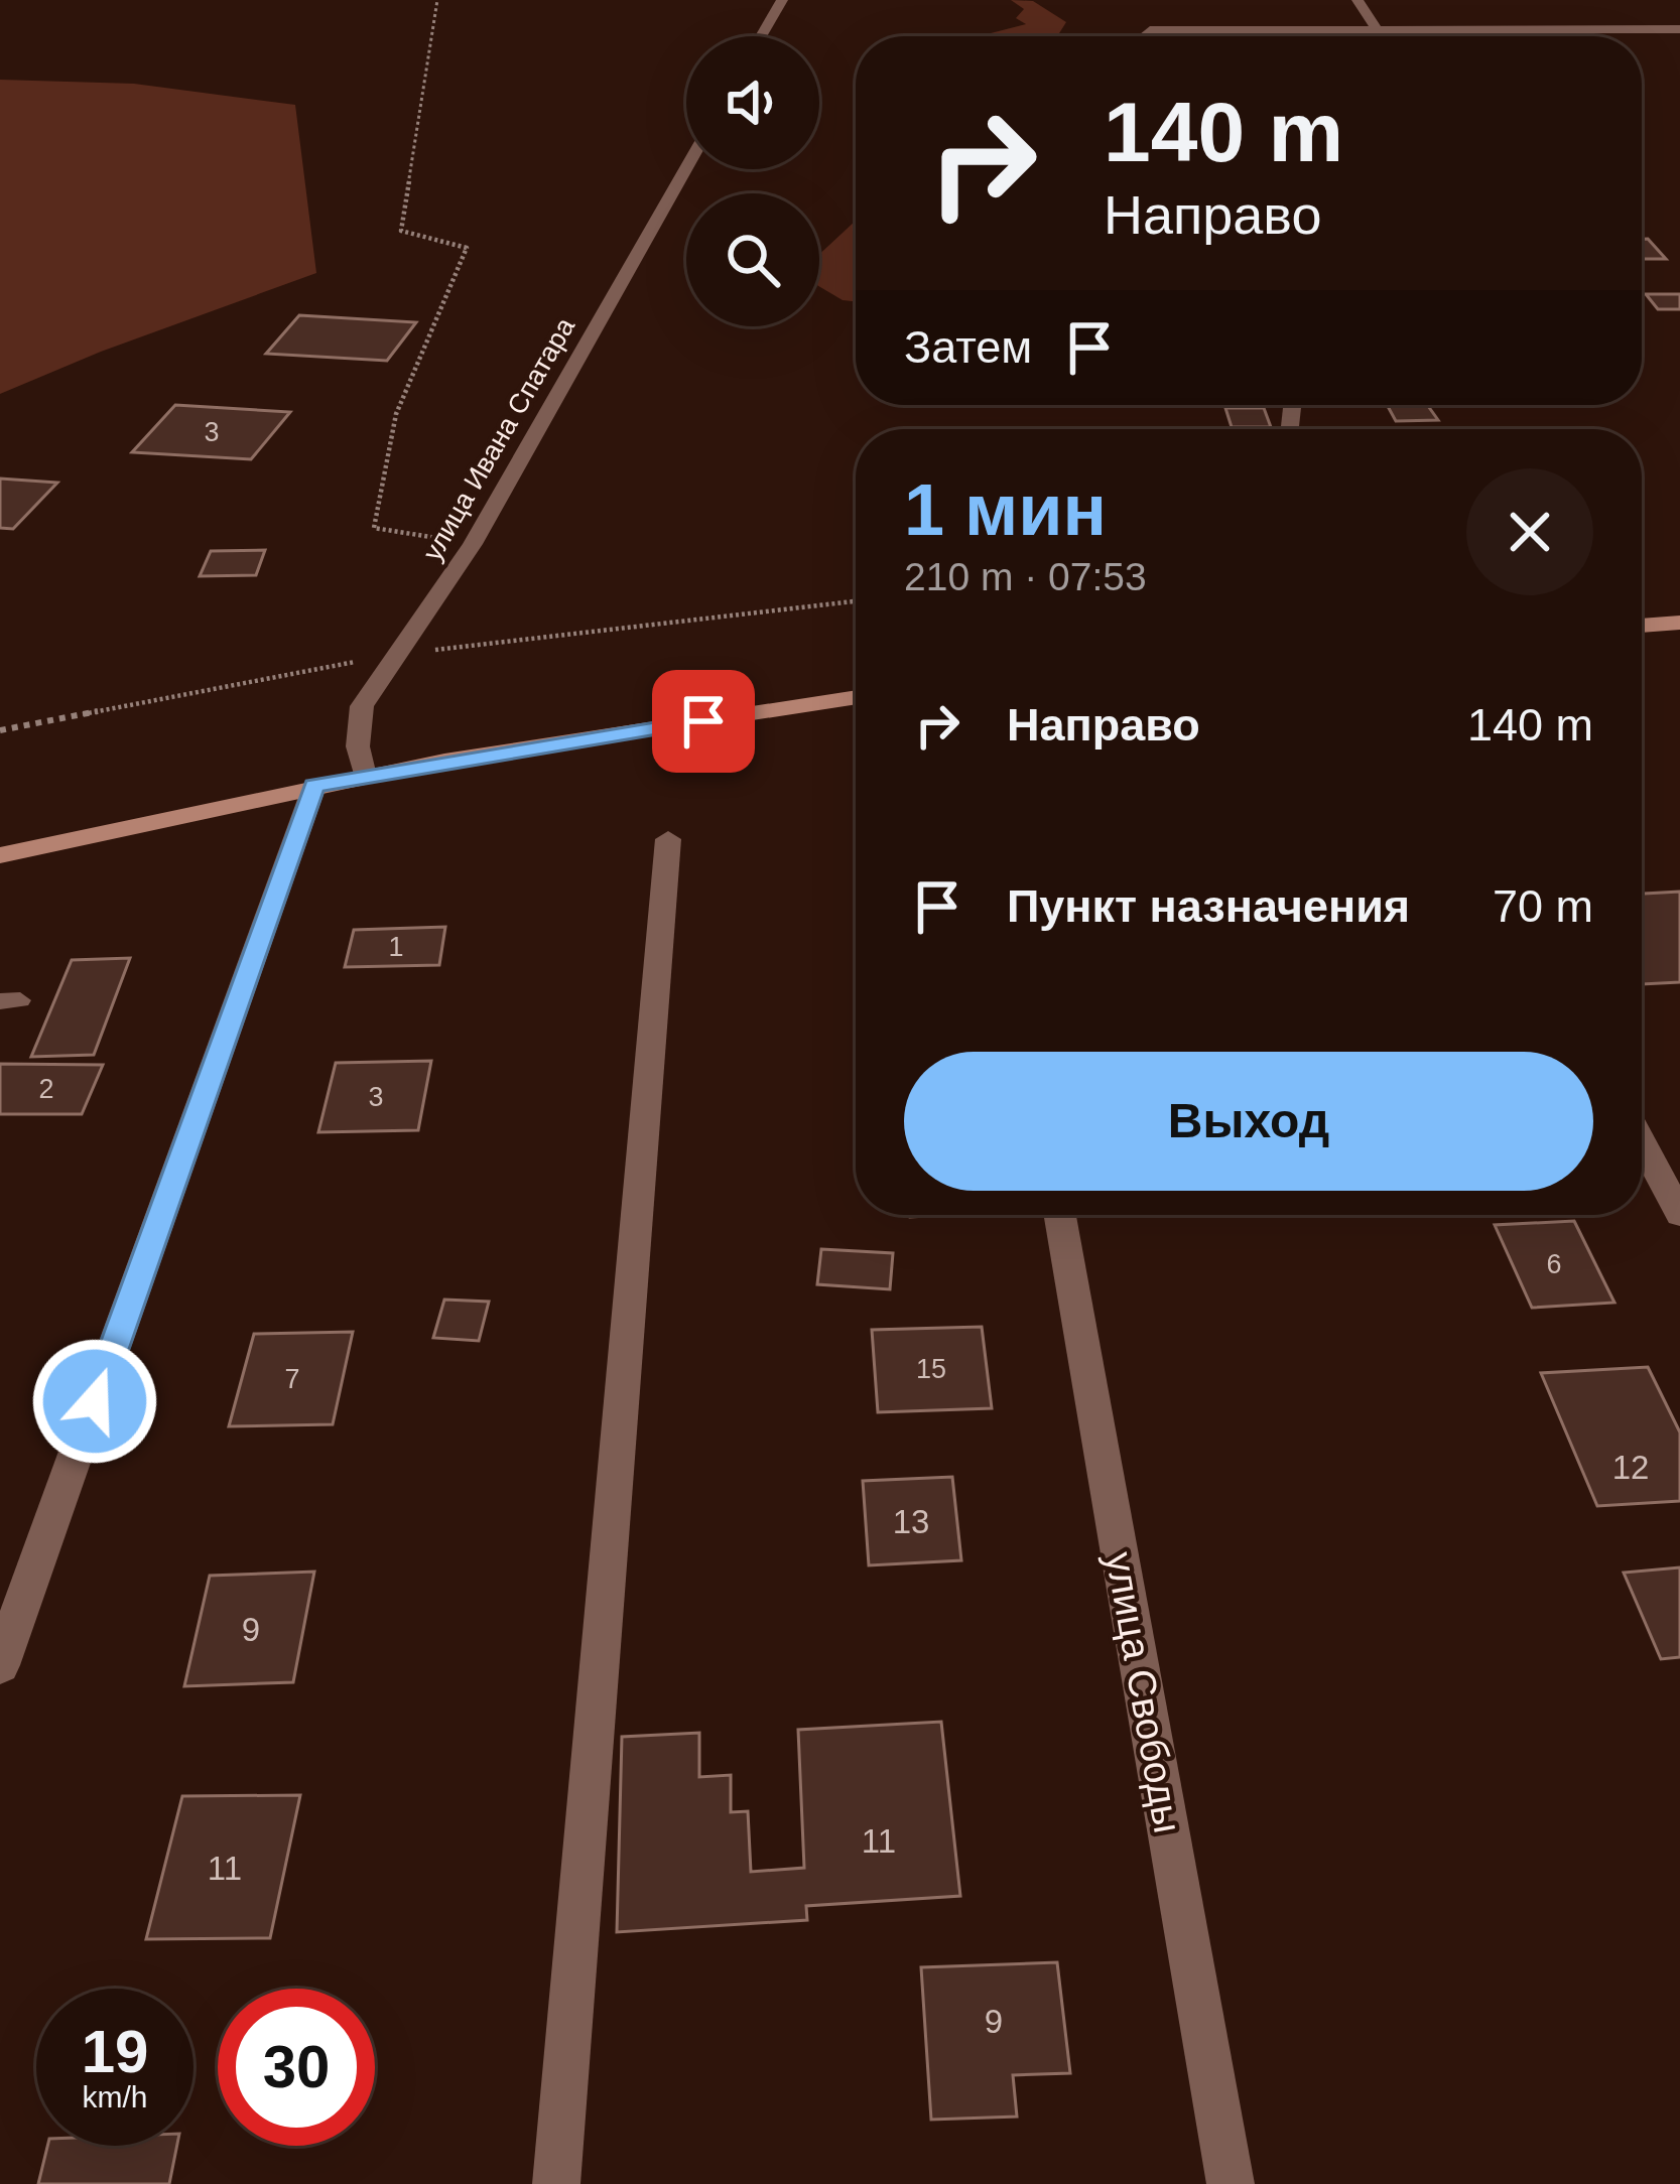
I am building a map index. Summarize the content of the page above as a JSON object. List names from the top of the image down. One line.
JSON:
{"streets":{"street":["улица Ивана Спатара","улица Свободы"]},"house_numbers":["3","1","2","3","6","15","7","12","13","9","11","11","9"],"page":{"turn":["140 m","Направо"],"then":"Затем","heading":["1 мин","210 m · 07:53"],"list":[{"name":"Направо","value":"140 m"},{"name":"Пункт назначения","value":"70 m"}],"buttons":"Выход","speed":"19 km/h","limit":"30"}}
